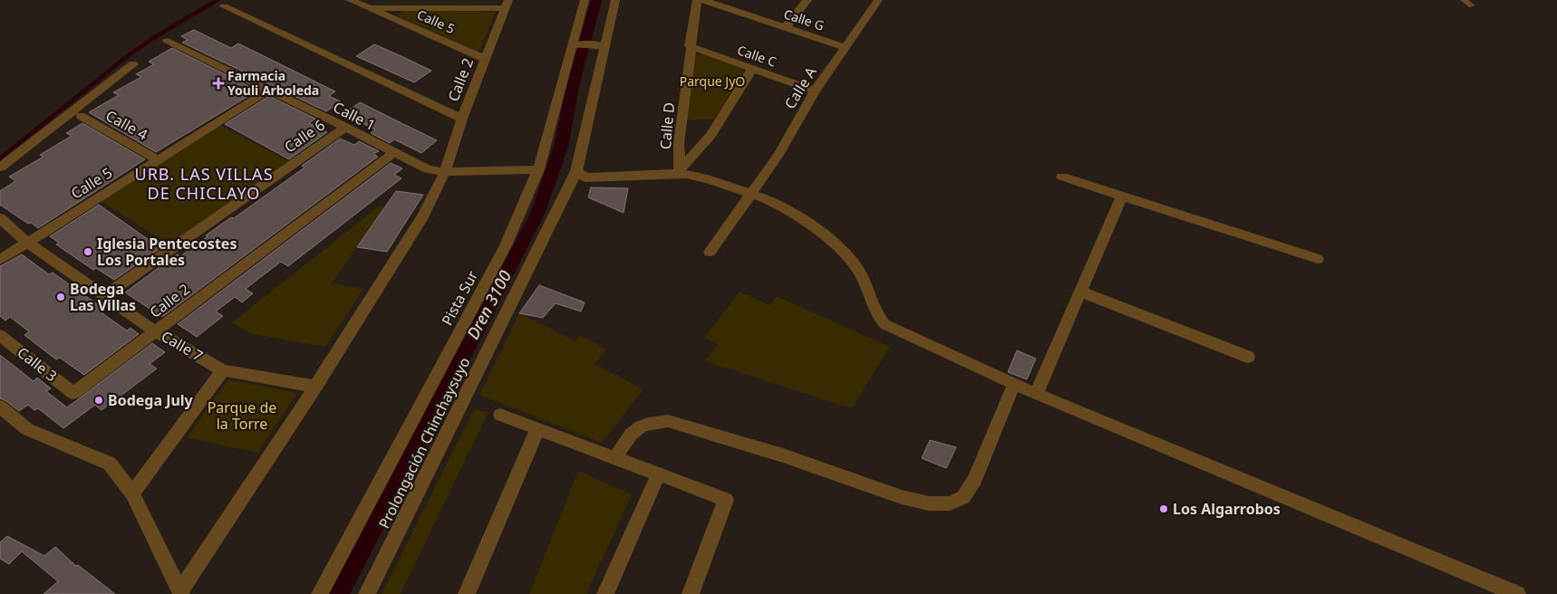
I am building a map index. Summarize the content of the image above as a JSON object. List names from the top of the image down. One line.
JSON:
{"streets":{"street":["Calle G","Calle 5","Calle C","Calle 2","Calle A","Calle 1","Calle 4","Calle D","Calle 6","Pista Sur","Calle 7","Calle 3","Prolongación Chinchaysuyo"]},"crossings":[["Calle G","Calle A"],["Calle 5","Calle 2"],["Calle 5","Calle 1"],["Calle 5","Calle 4"],["Calle 5","Calle 7"],["Calle C","Calle A"],["Calle C","Calle D"],["Calle 2","Calle 1"],["Calle 2","Calle 7"],["Calle 2","Calle 3"],["Calle 1","Calle 6"],["Calle 1","Pista Sur"],["Calle 6","Calle 7"]],"districts":["URB. LAS VILLAS DE CHICLAYO"],"water":["Dren 3100"],"parks":["Parque JyO","Parque de la Torre"],"places":{"health":["Farmacia Youli Arboleda"],"other":["Iglesia Pentecostes Los Portales","Bodega Las Villas","Bodega July","Los Algarrobos"]}}
